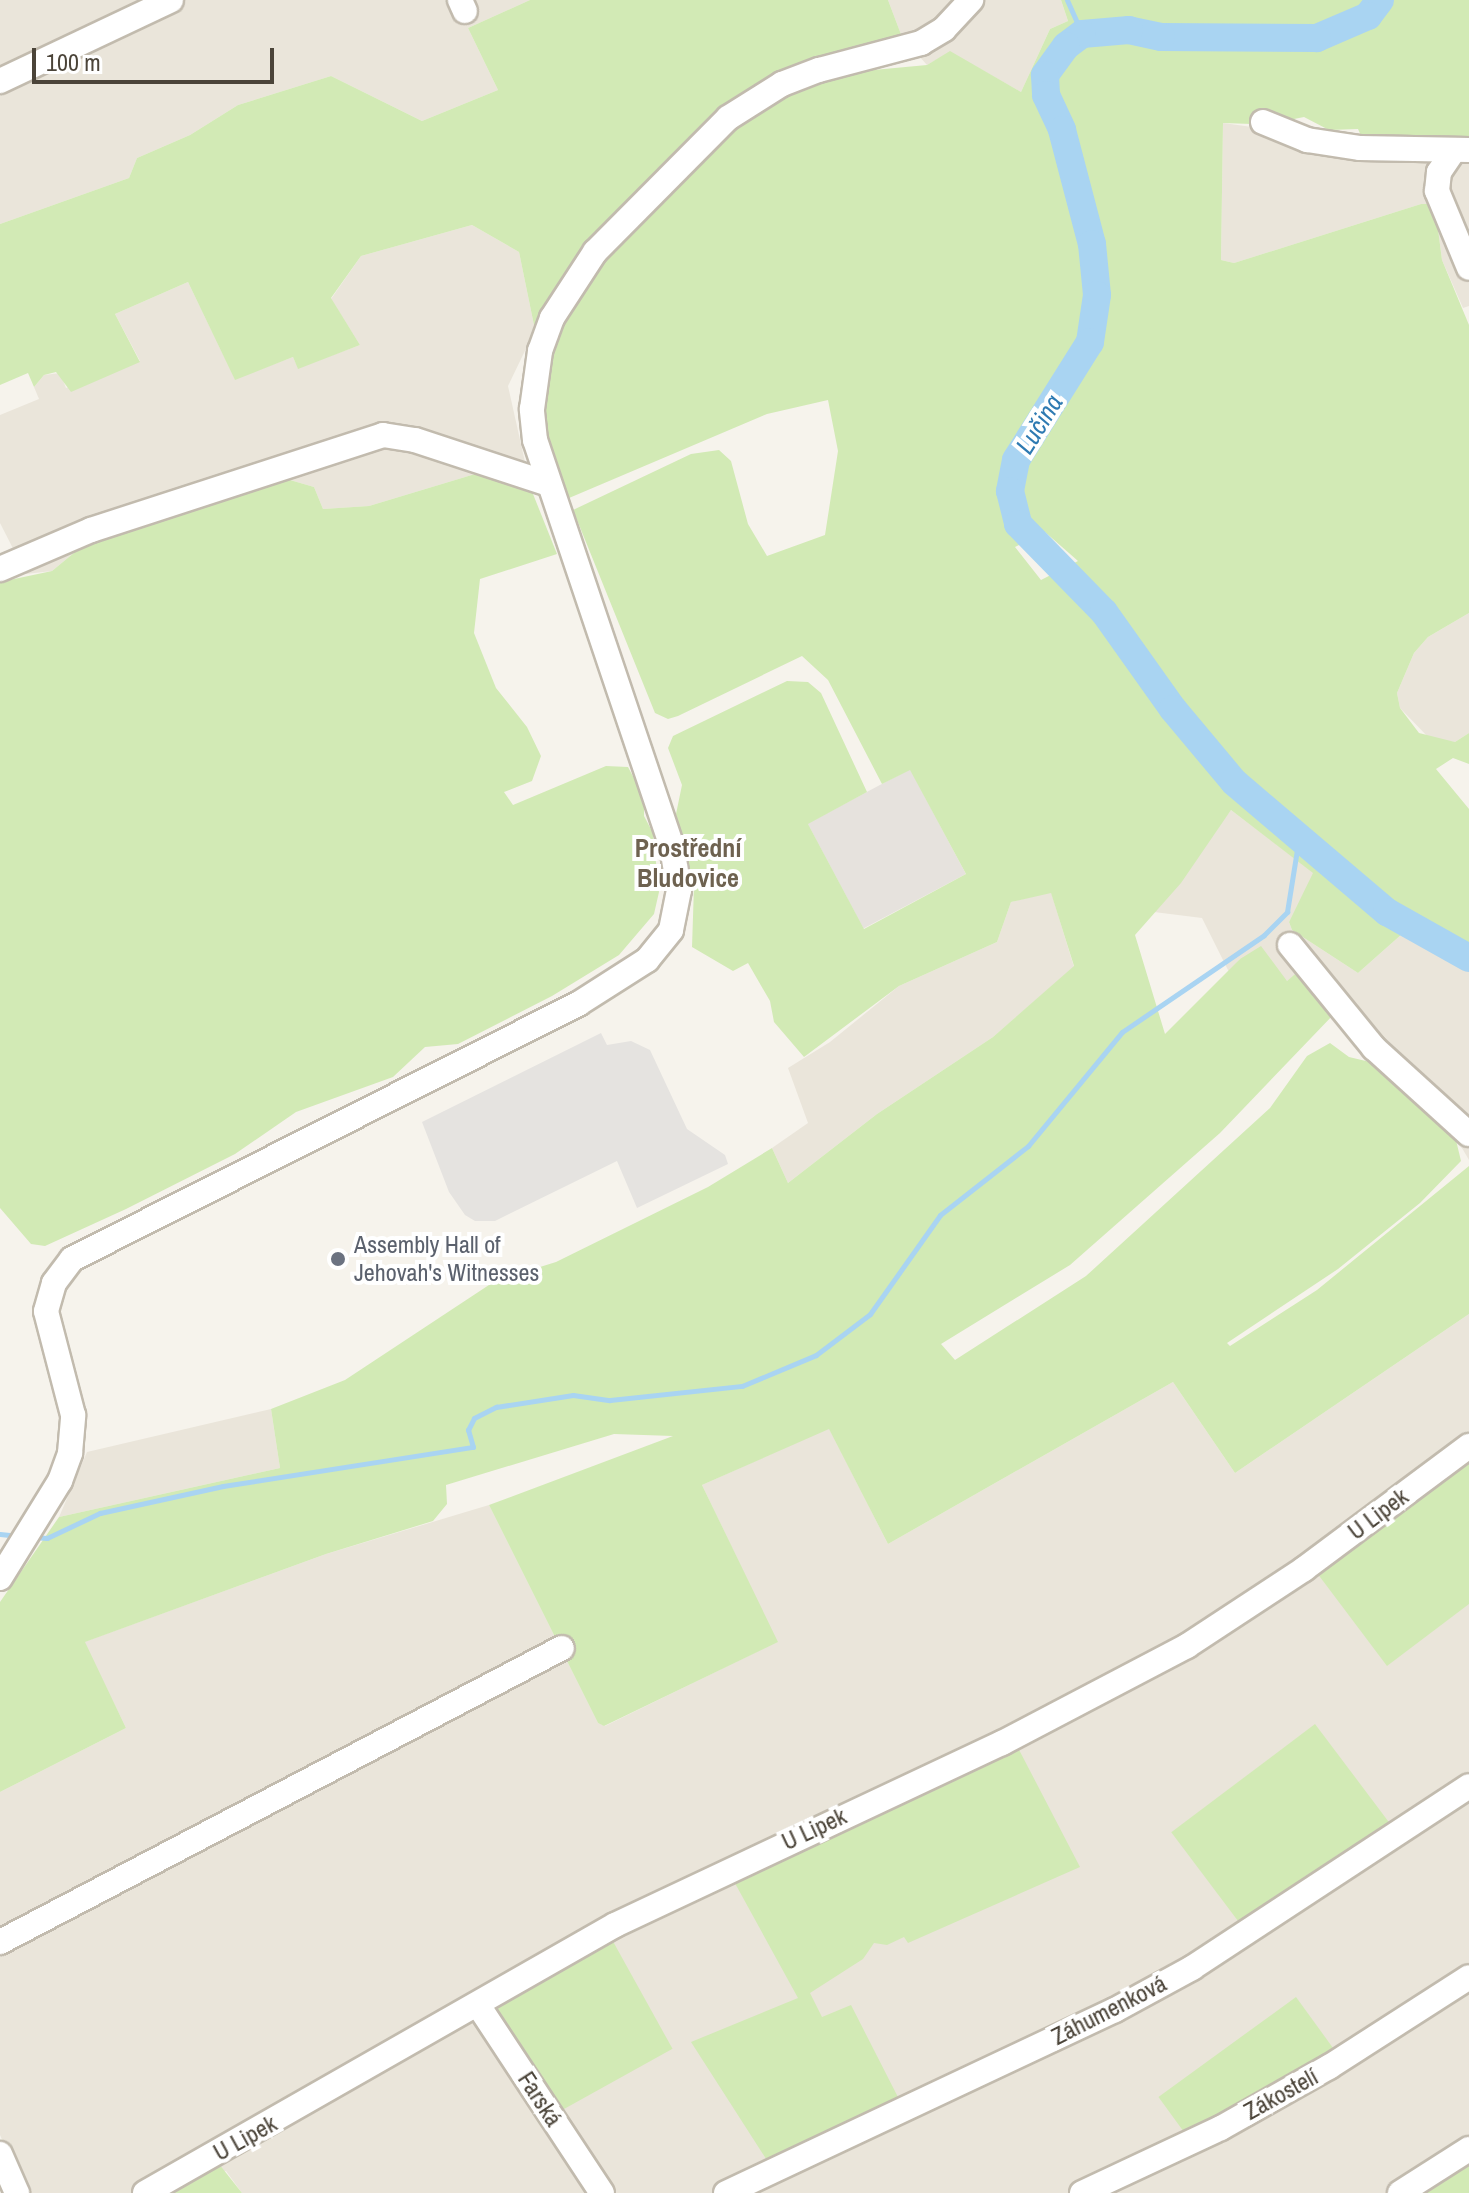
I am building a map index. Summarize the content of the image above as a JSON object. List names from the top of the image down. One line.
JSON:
{"streets":{"street":["U Lipek","Záhumenková","Zákostelí","Farská"]},"crossings":[["U Lipek","Farská"]],"districts":["Prostřední Bludovice"],"water":["Lučina"],"places":["Assembly Hall of Jehovah's Witnesses"],"scale_bar":"100 m"}
